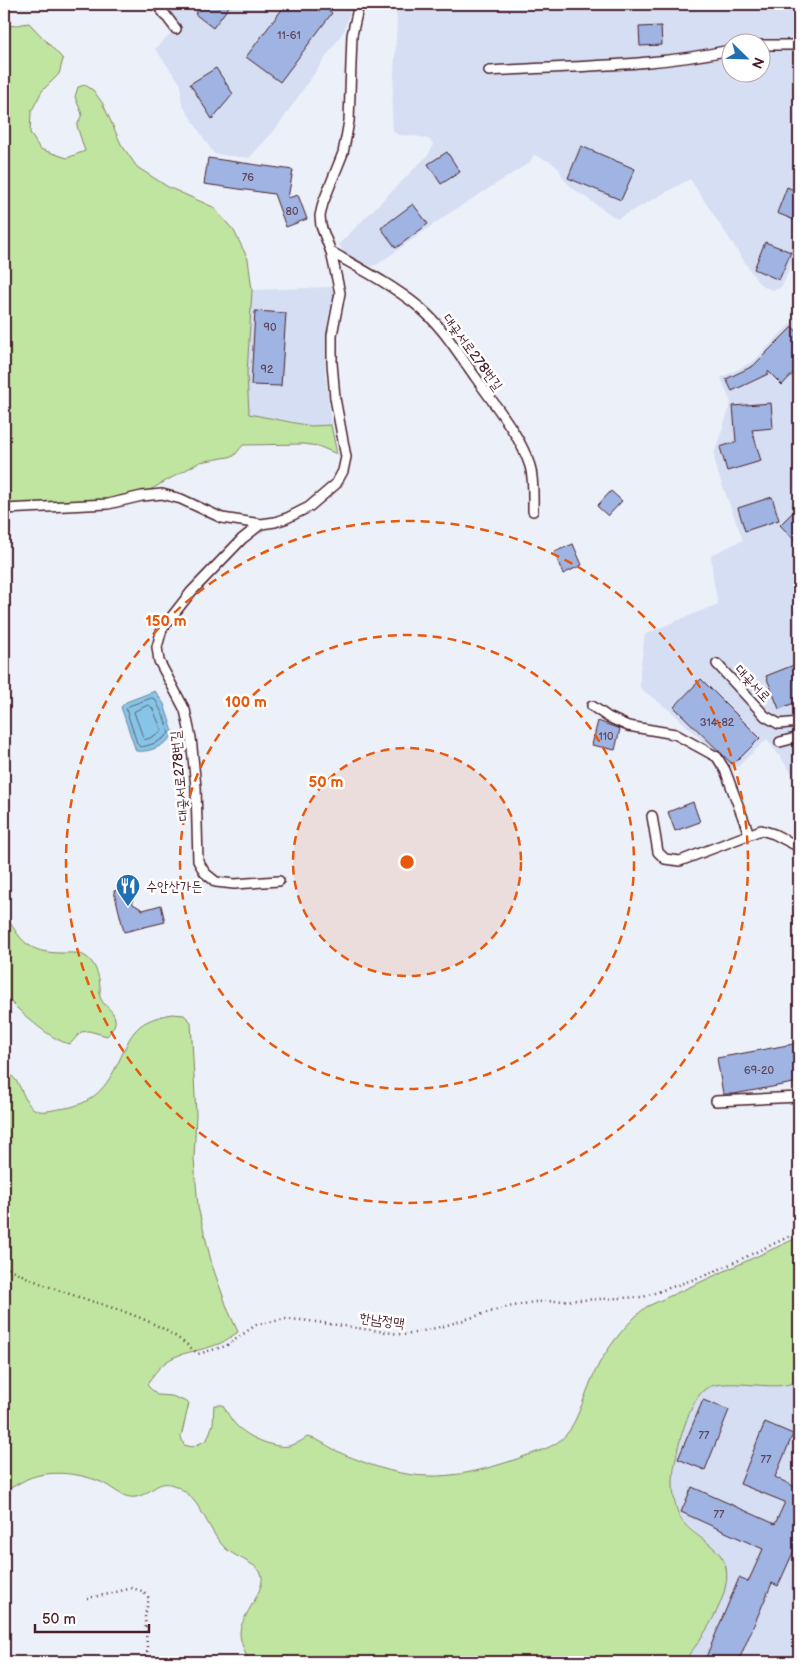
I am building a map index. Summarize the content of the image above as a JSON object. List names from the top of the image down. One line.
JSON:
{"streets":{"lane":["대곶서로278번길","대곶서로"],"path":["한남정맥"]},"places":{"restaurant":["수안산가든"]},"house_numbers":["11-61","76","80","90","92","314-82","110","69-20","77","77","77"],"scale_bar":"50 m","north":"bottom right","rings":["150 m","100 m","50 m"]}
